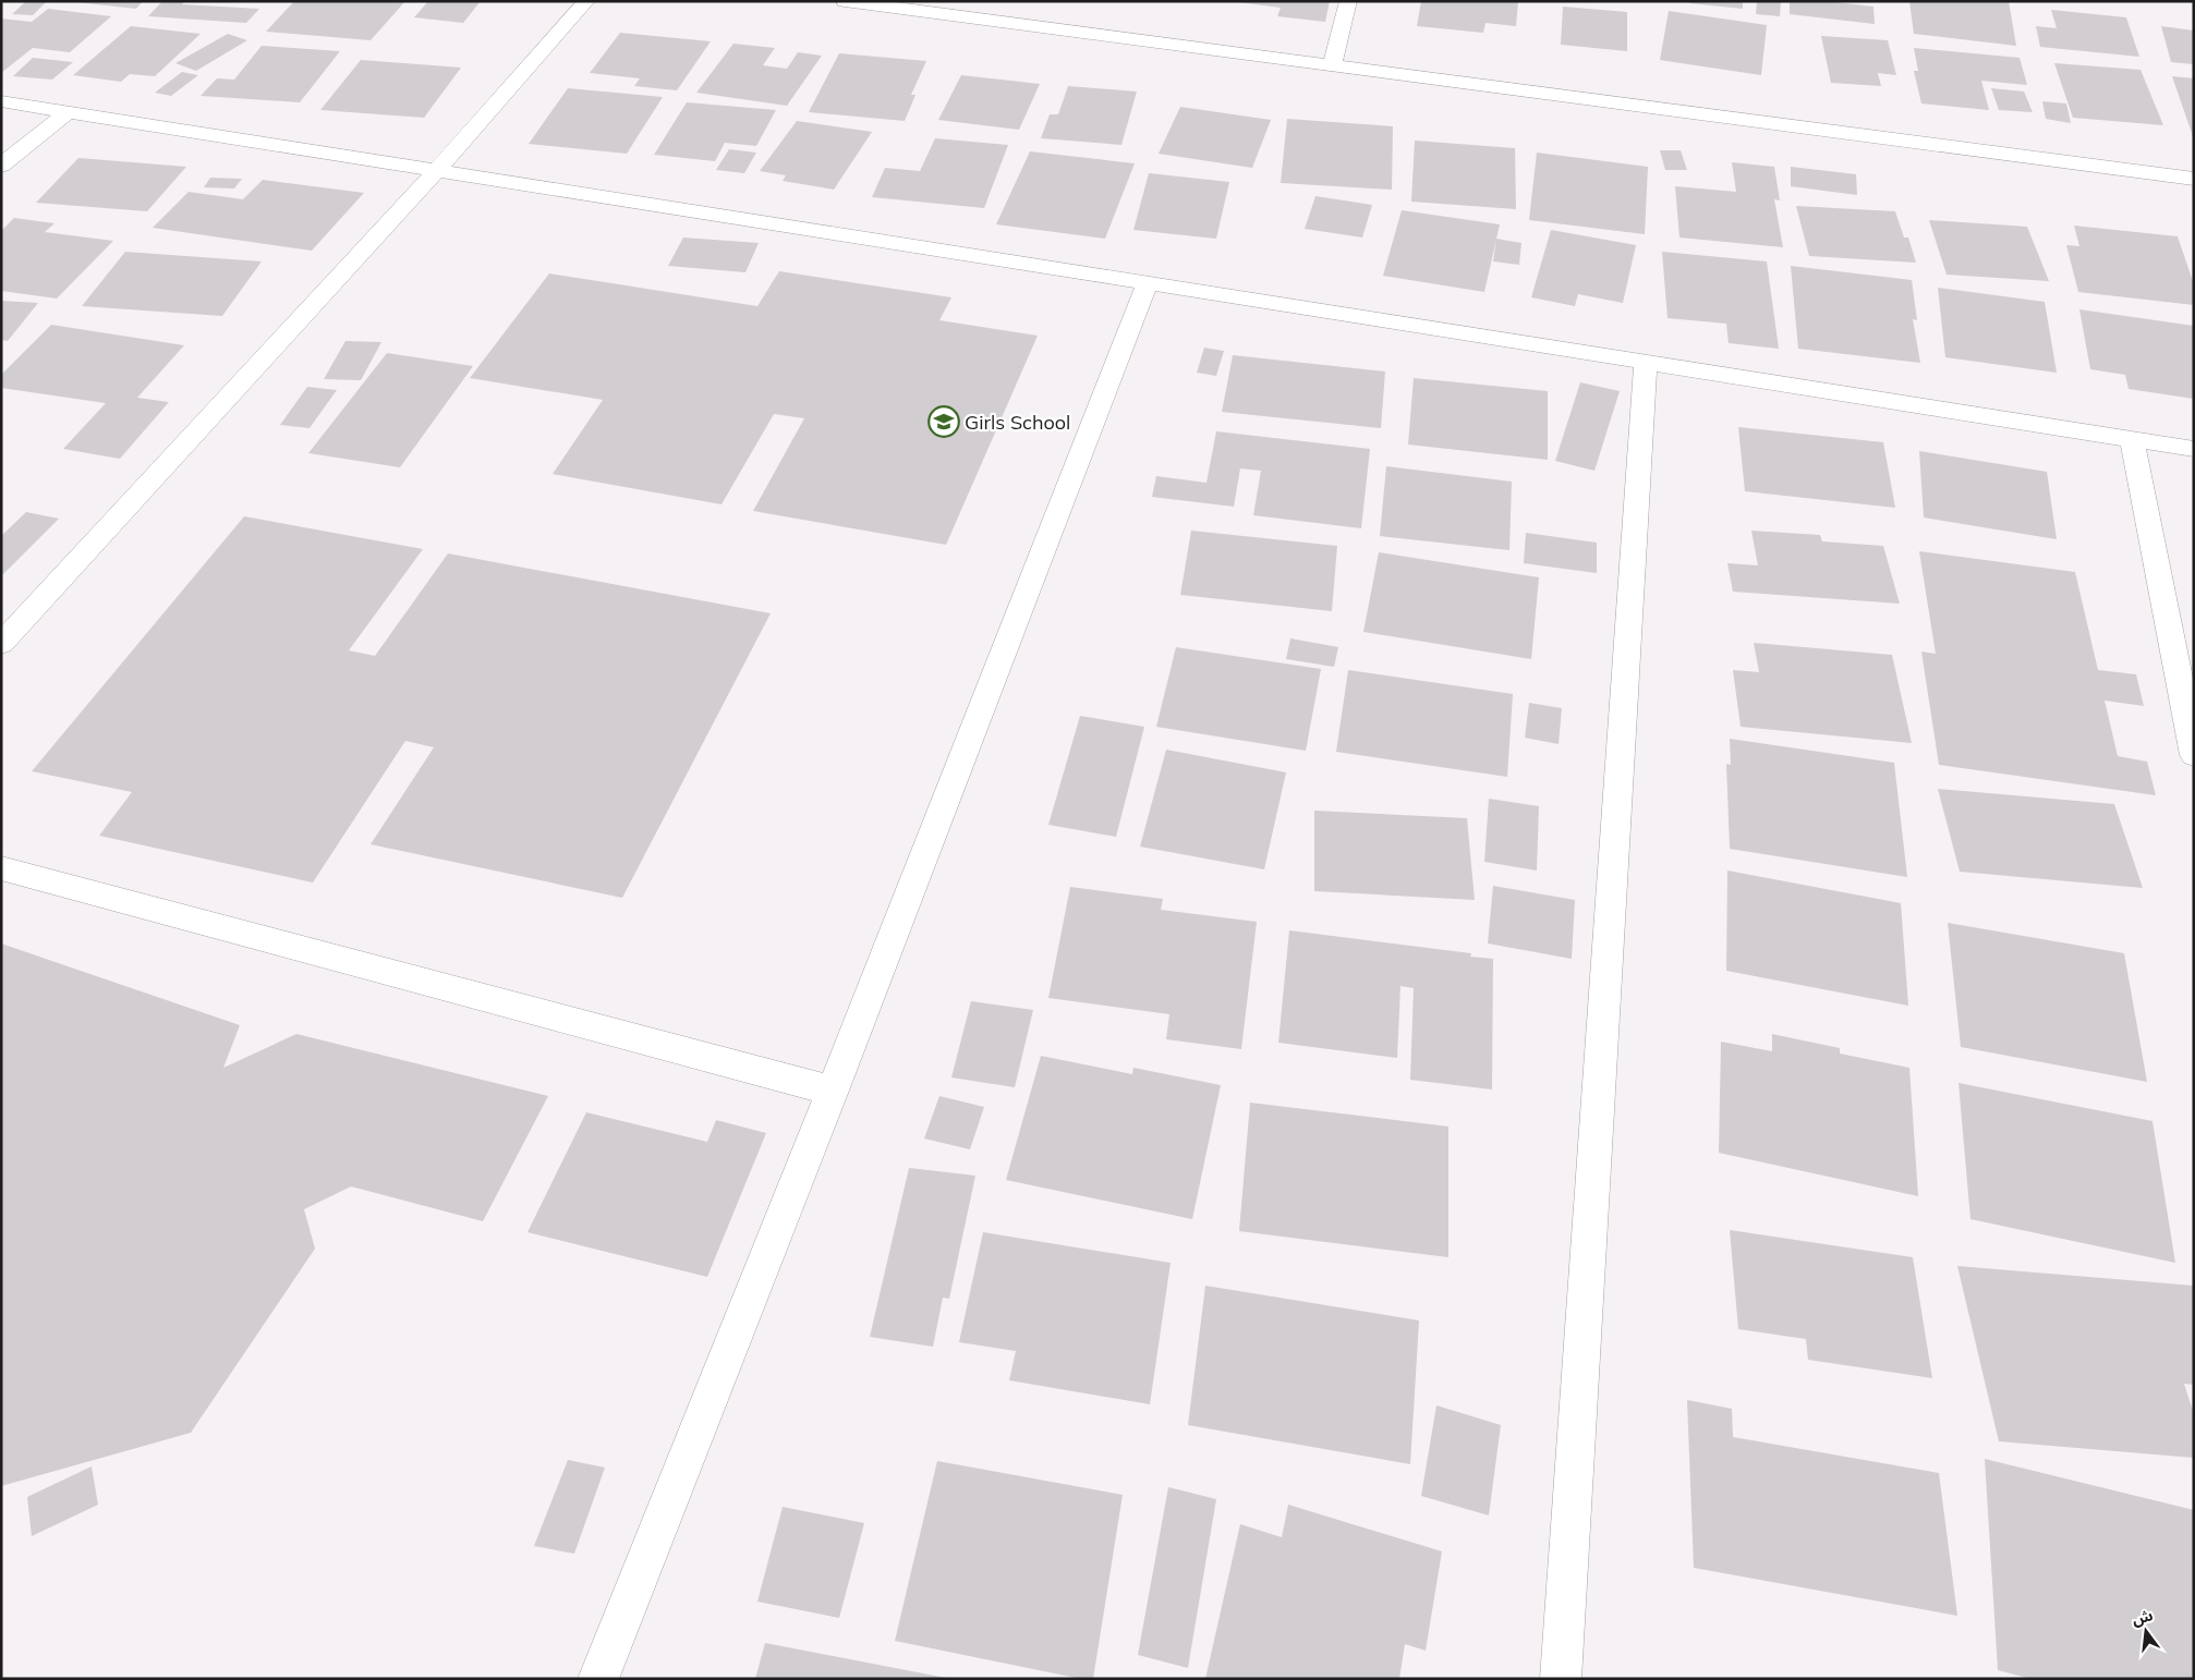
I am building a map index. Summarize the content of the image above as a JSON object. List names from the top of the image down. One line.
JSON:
{"places":{"school or university":["Girls School"]},"north":"top"}
